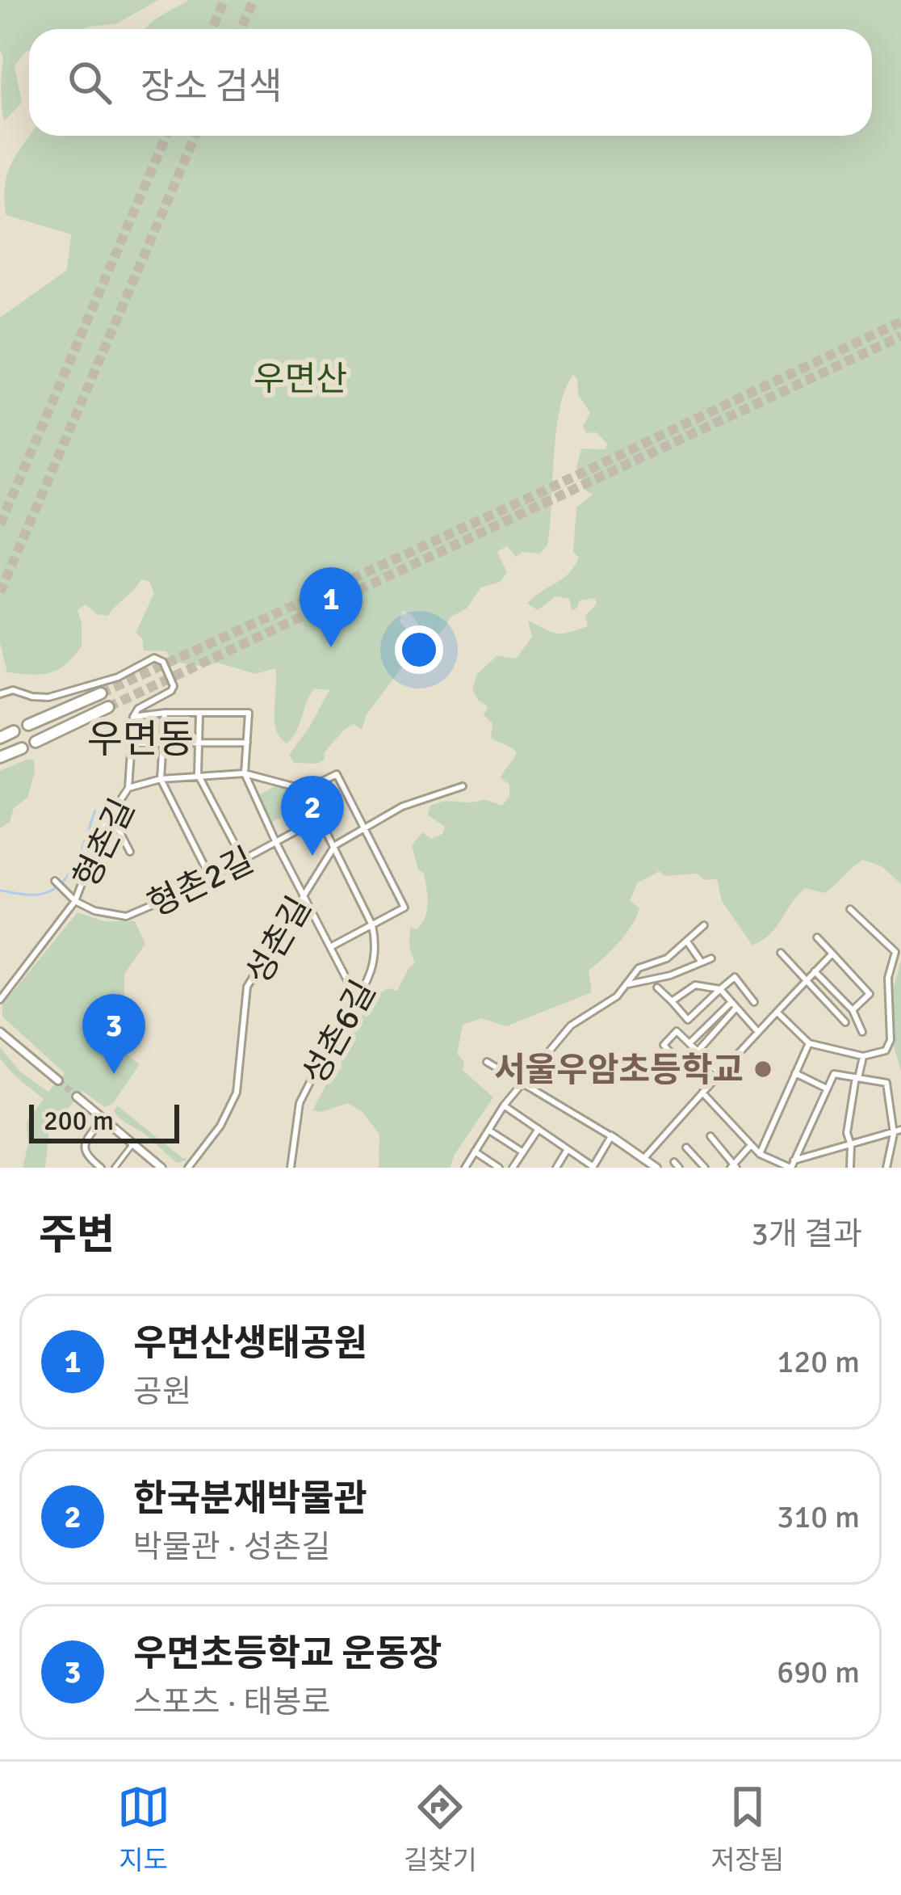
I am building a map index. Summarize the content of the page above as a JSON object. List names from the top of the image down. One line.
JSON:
{"streets":{"street":["형촌길","형촌2길","성촌길","성촌6길"]},"crossings":[["형촌길","형촌2길"],["성촌길","성촌6길"]],"districts":["우면동"],"parks":["우면산"],"places":["서울우암초등학교"],"scale_bar":"200 m","page":{"search":"장소 검색","pins":["1","2","3"],"scale":"200 m","heading":["주변","3개 결과"],"list":[{"mark":"1","name":"우면산생태공원","note":"공원","value":"120 m"},{"mark":"2","name":"한국분재박물관","note":"박물관 · 성촌길","value":"310 m"},{"mark":"3","name":"우면초등학교 운동장","note":"스포츠 · 태봉로","value":"690 m"}],"nav":["지도","길찾기","저장됨"]}}
